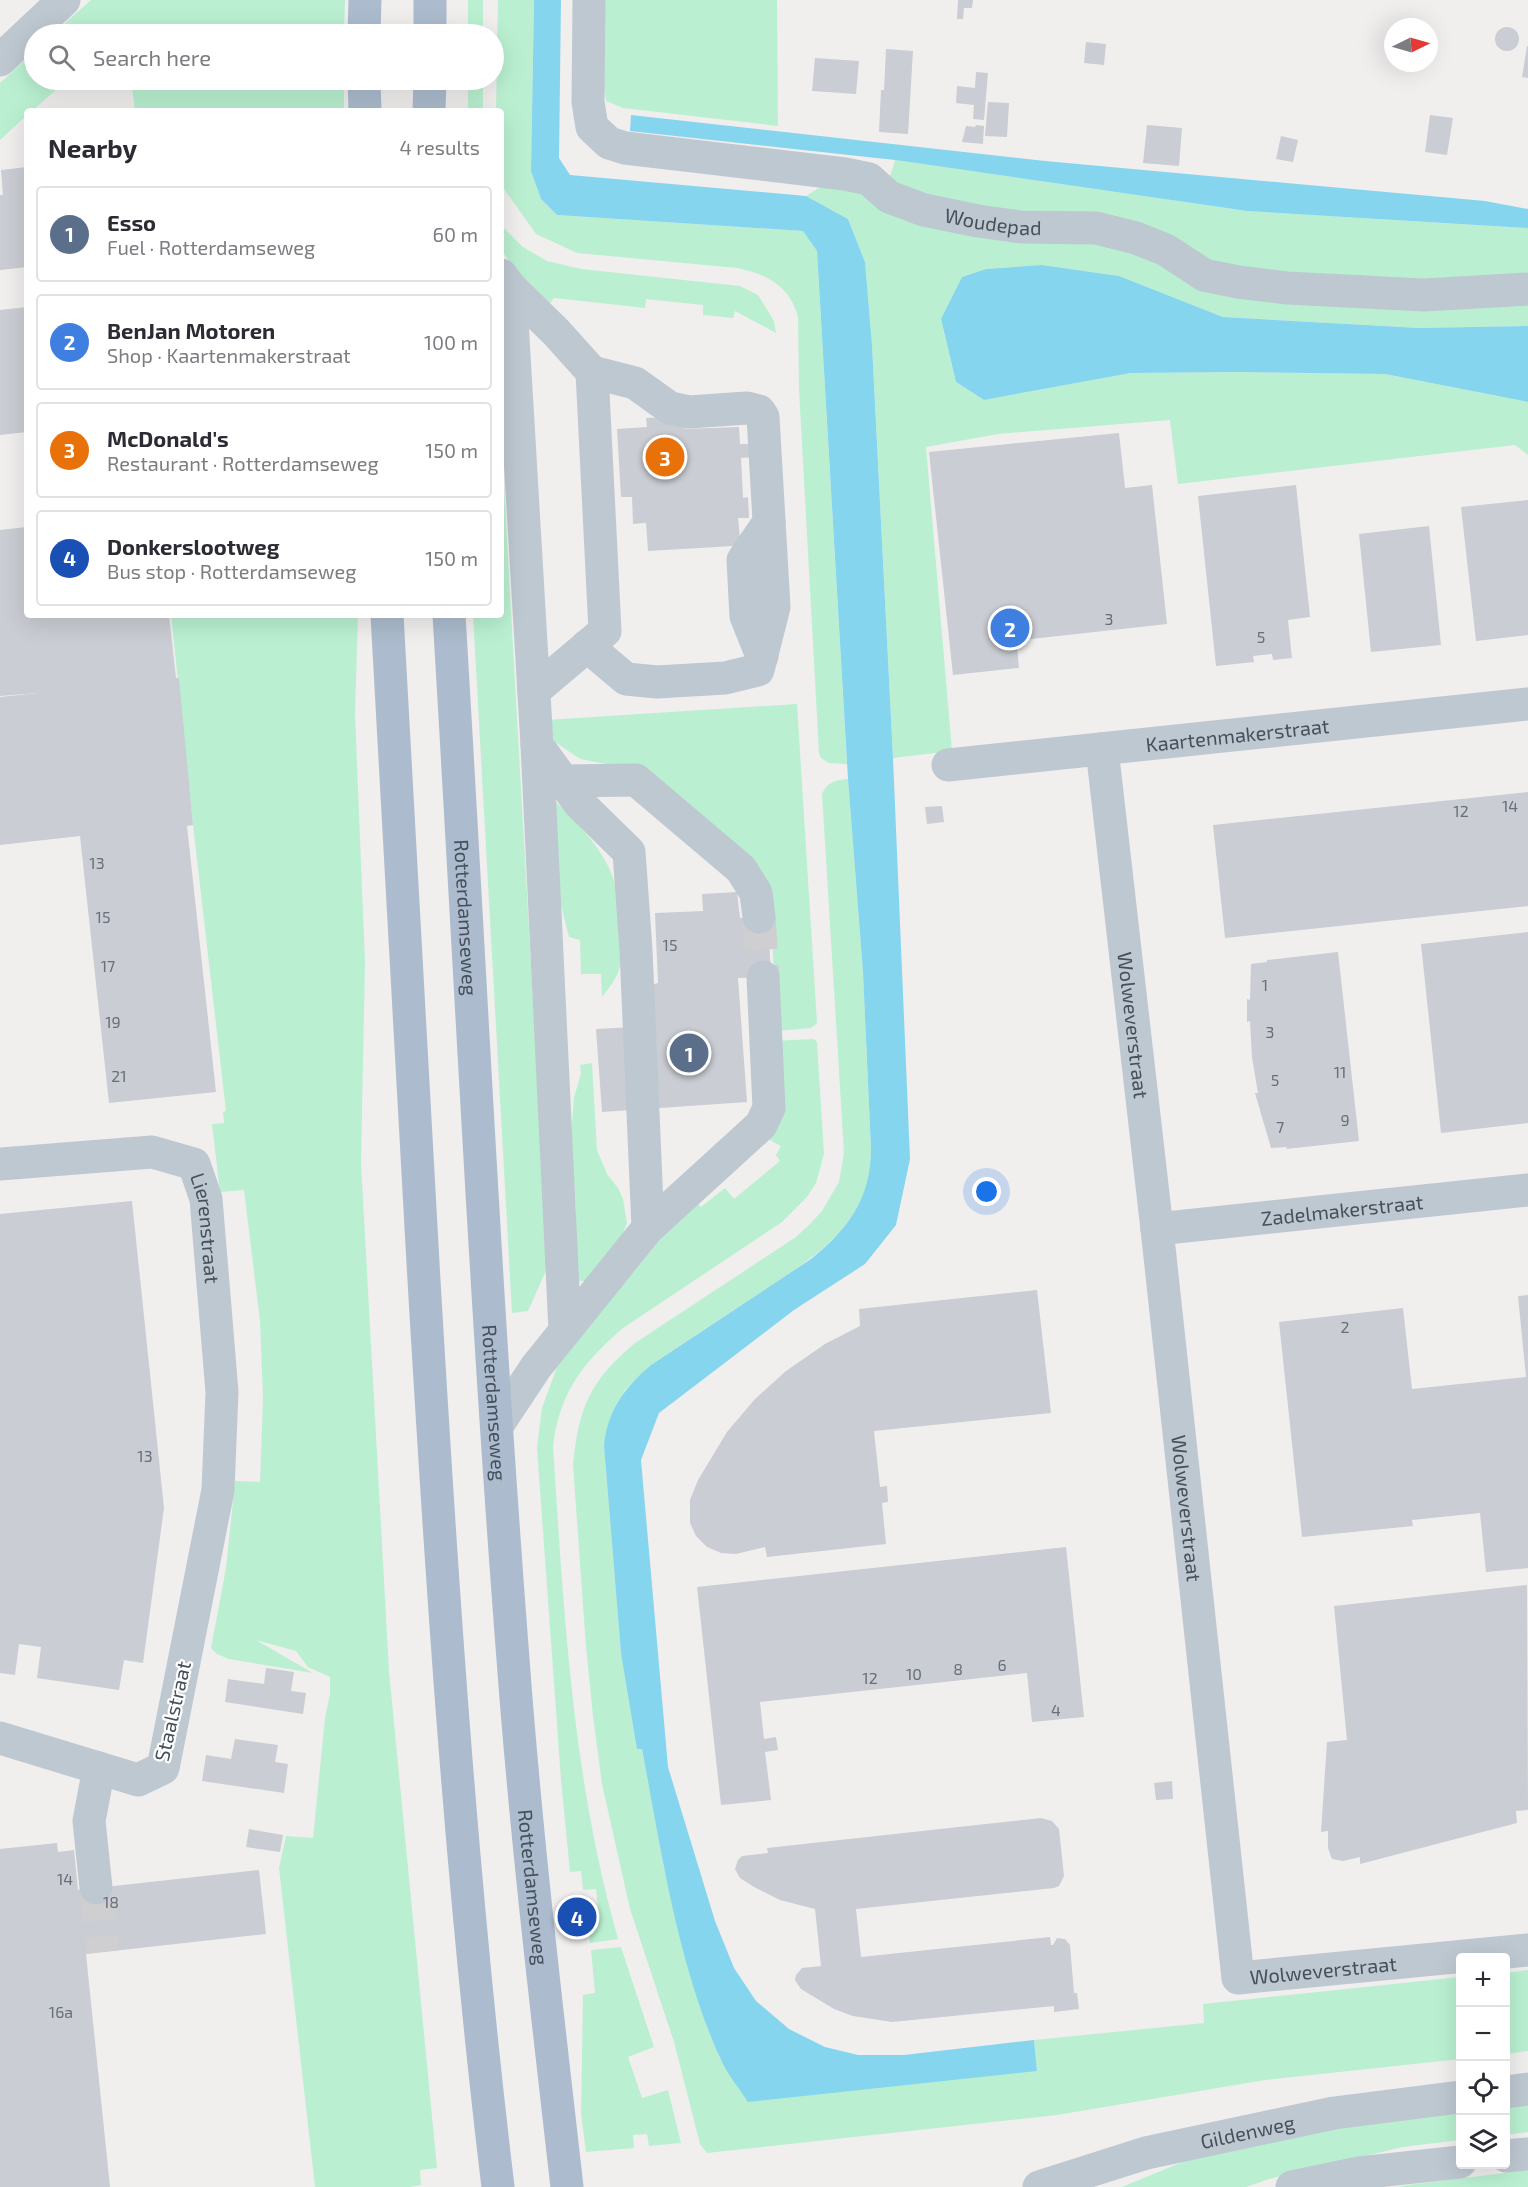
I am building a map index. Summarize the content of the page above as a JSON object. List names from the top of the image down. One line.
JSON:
{"streets":{"main road":["Rotterdamseweg"],"street":["Woudepad","Kaartenmakerstraat","Wolweverstraat","Zadelmakerstraat","Lierenstraat","Staalstraat","Gildenweg"]},"crossings":[["Kaartenmakerstraat","Wolweverstraat"],["Wolweverstraat","Zadelmakerstraat"],["Lierenstraat","Staalstraat"]],"house_numbers":["3","5","14","12","13","15","15","17","1","19","3","11","21","5","9","7","2","13","6","8","10","12","4","14","18","16a"],"north":"right","page":{"search":"Search here","heading":["Nearby","4 results"],"list":[{"mark":"1","name":"Esso","note":"Fuel · Rotterdamseweg","value":"60 m"},{"mark":"2","name":"BenJan Motoren","note":"Shop · Kaartenmakerstraat","value":"100 m"},{"mark":"3","name":"McDonald's","note":"Restaurant · Rotterdamseweg","value":"150 m"},{"mark":"4","name":"Donkerslootweg","note":"Bus stop · Rotterdamseweg","value":"150 m"}],"pins":["3","2","1","4"],"map_buttons":["+","−"]}}
